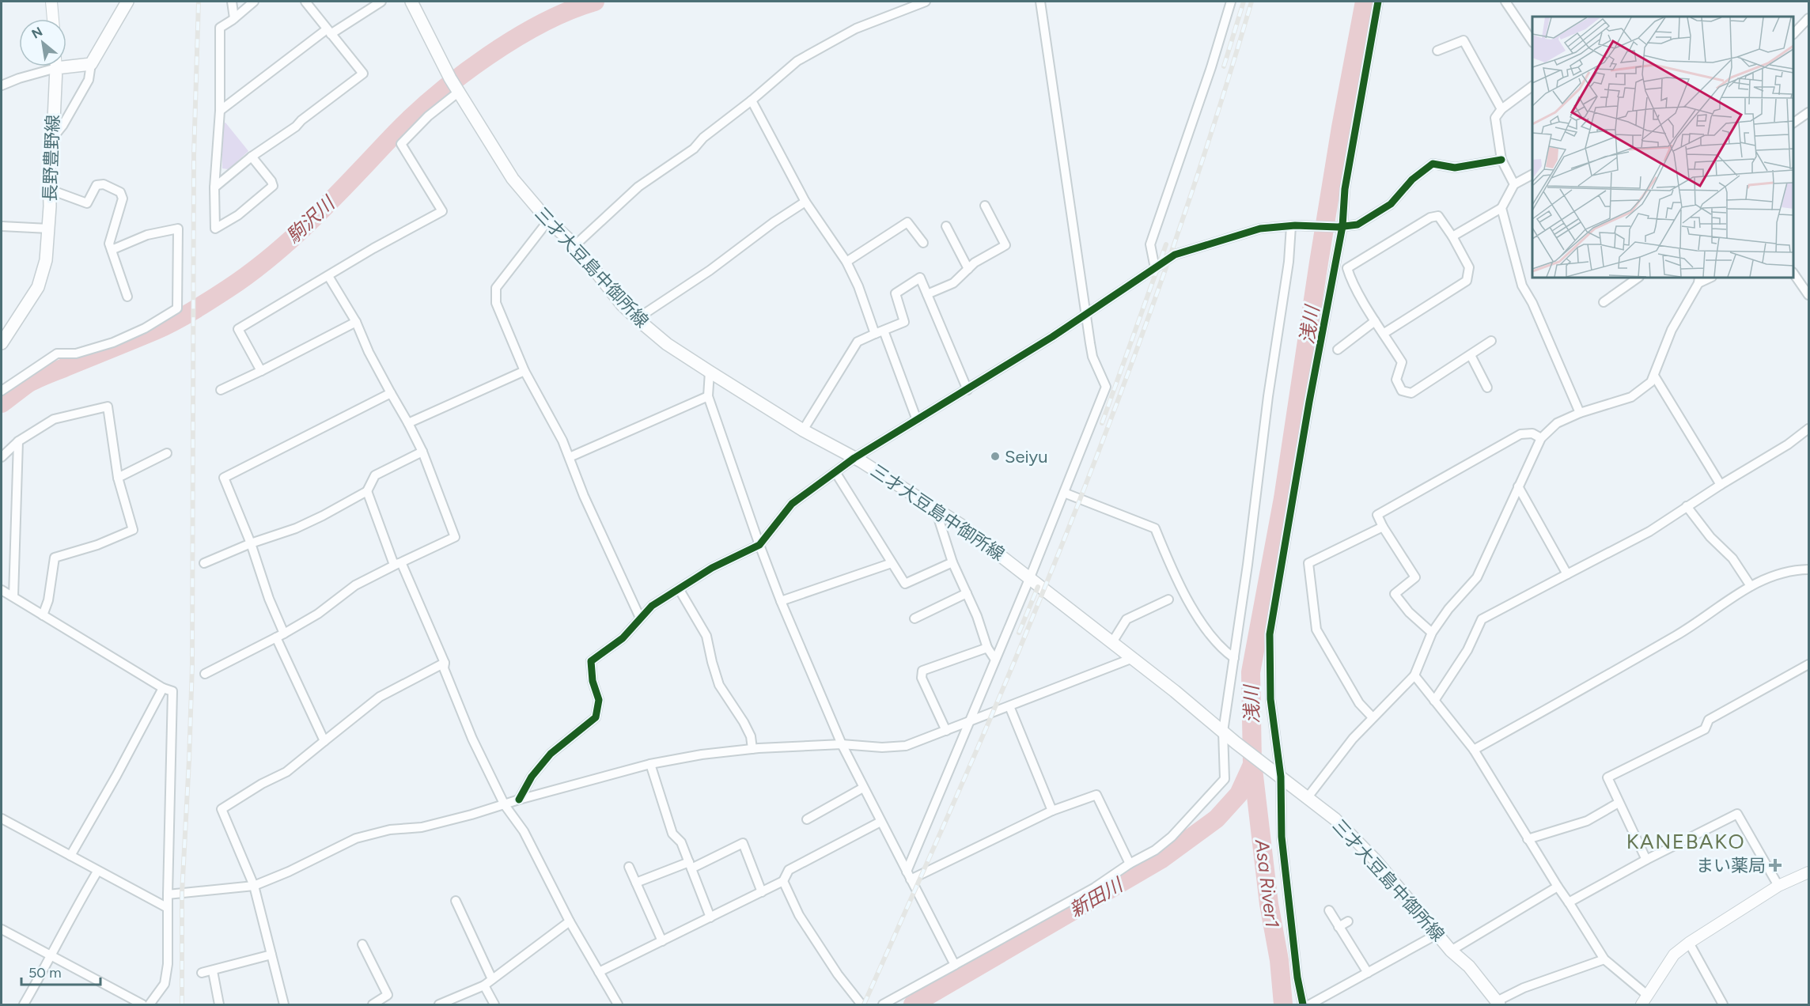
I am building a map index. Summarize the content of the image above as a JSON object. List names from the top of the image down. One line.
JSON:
{"streets":{"main road":["長野豊野線","三才大豆島中御所線"]},"districts":["KANEBAKO"],"water":["駒沢川","浅川","Asa River1","新田川"],"places":{"other":["Seiyu"],"health":["まい薬局"]},"scale_bar":"50 m","north":"top left"}
